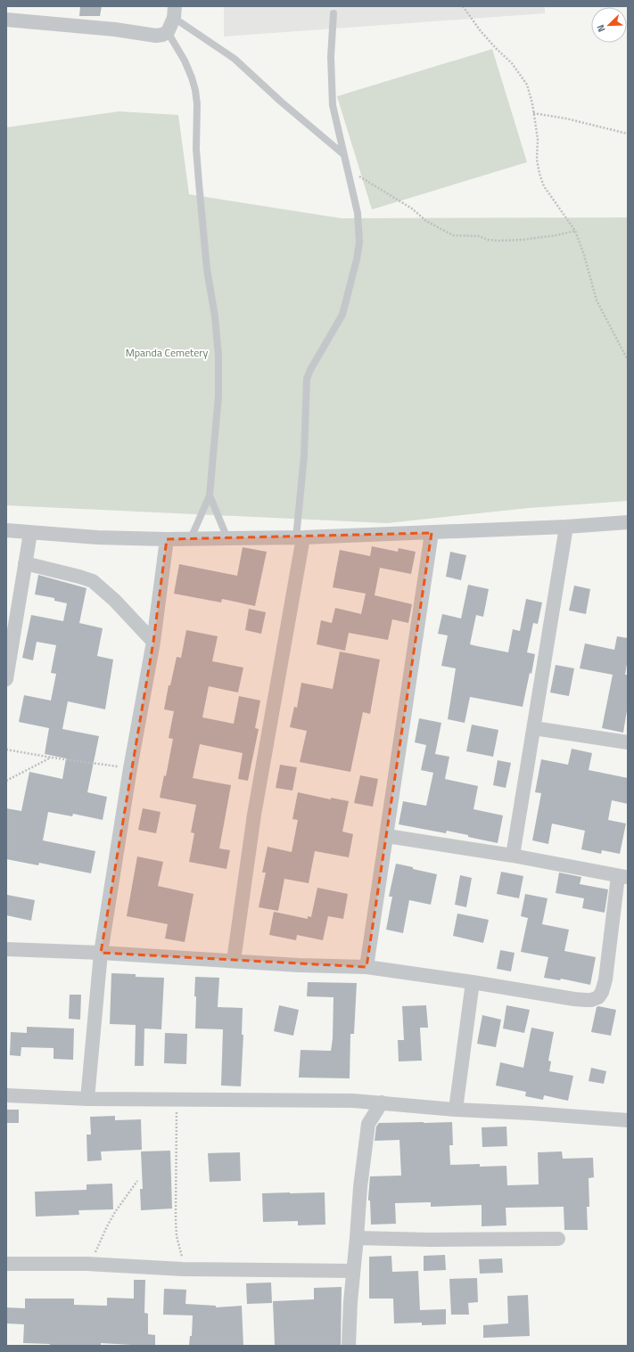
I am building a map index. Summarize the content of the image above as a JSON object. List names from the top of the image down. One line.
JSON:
{"parks":["Mpanda Cemetery"],"north":"bottom left"}
